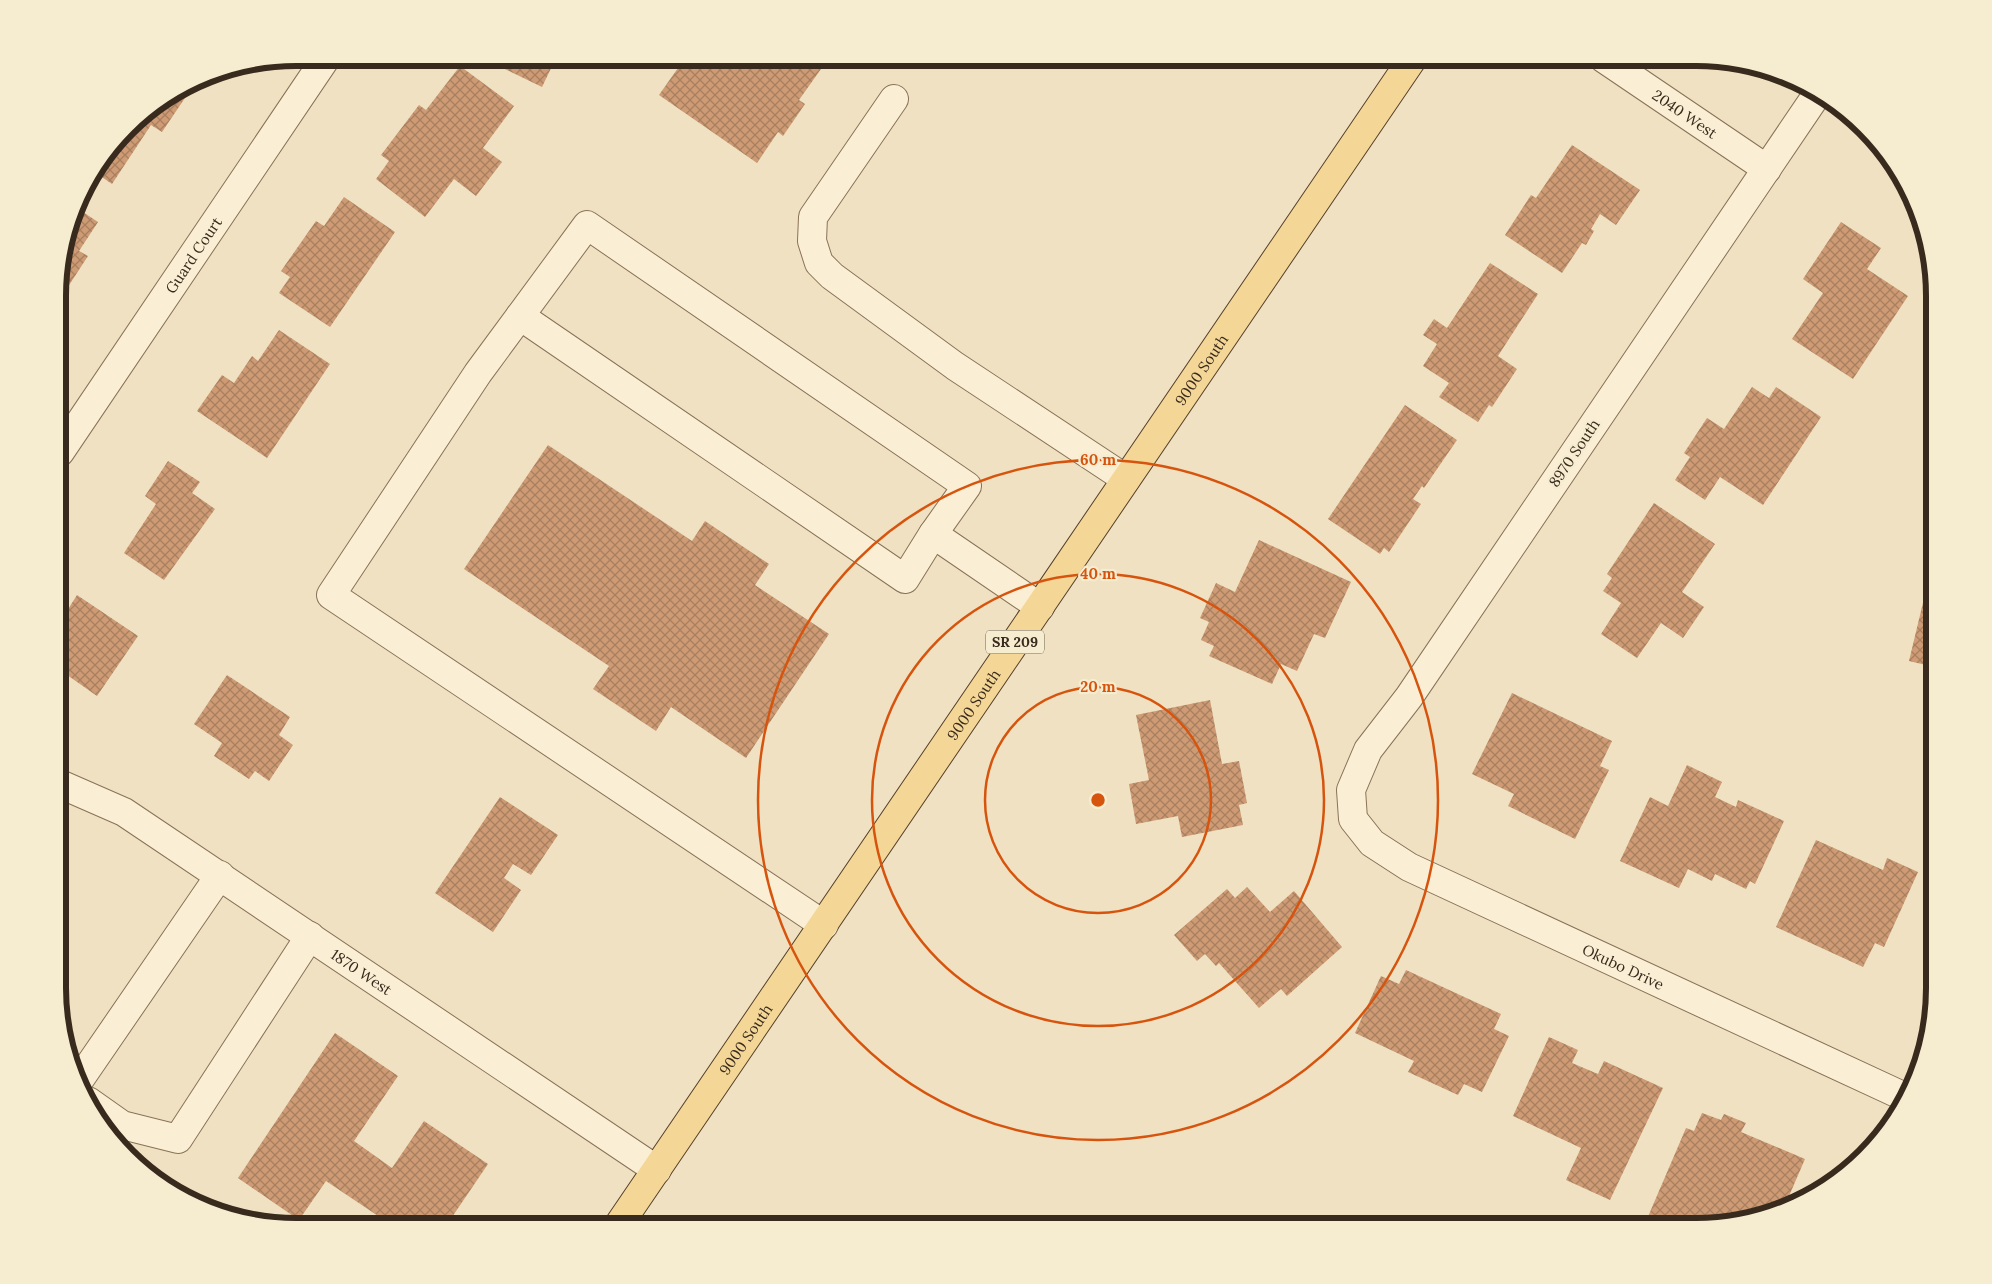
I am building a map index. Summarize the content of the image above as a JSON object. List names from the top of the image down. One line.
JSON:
{"streets":{"main road":["9000 South","SR 209"],"street":["2040 West","Guard Court","8970 South","Okubo Drive","1870 West"]},"crossings":[["2040 West","8970 South"],["9000 South","1870 West"],["8970 South","Okubo Drive"]],"rings":["60 m","40 m","20 m"]}
